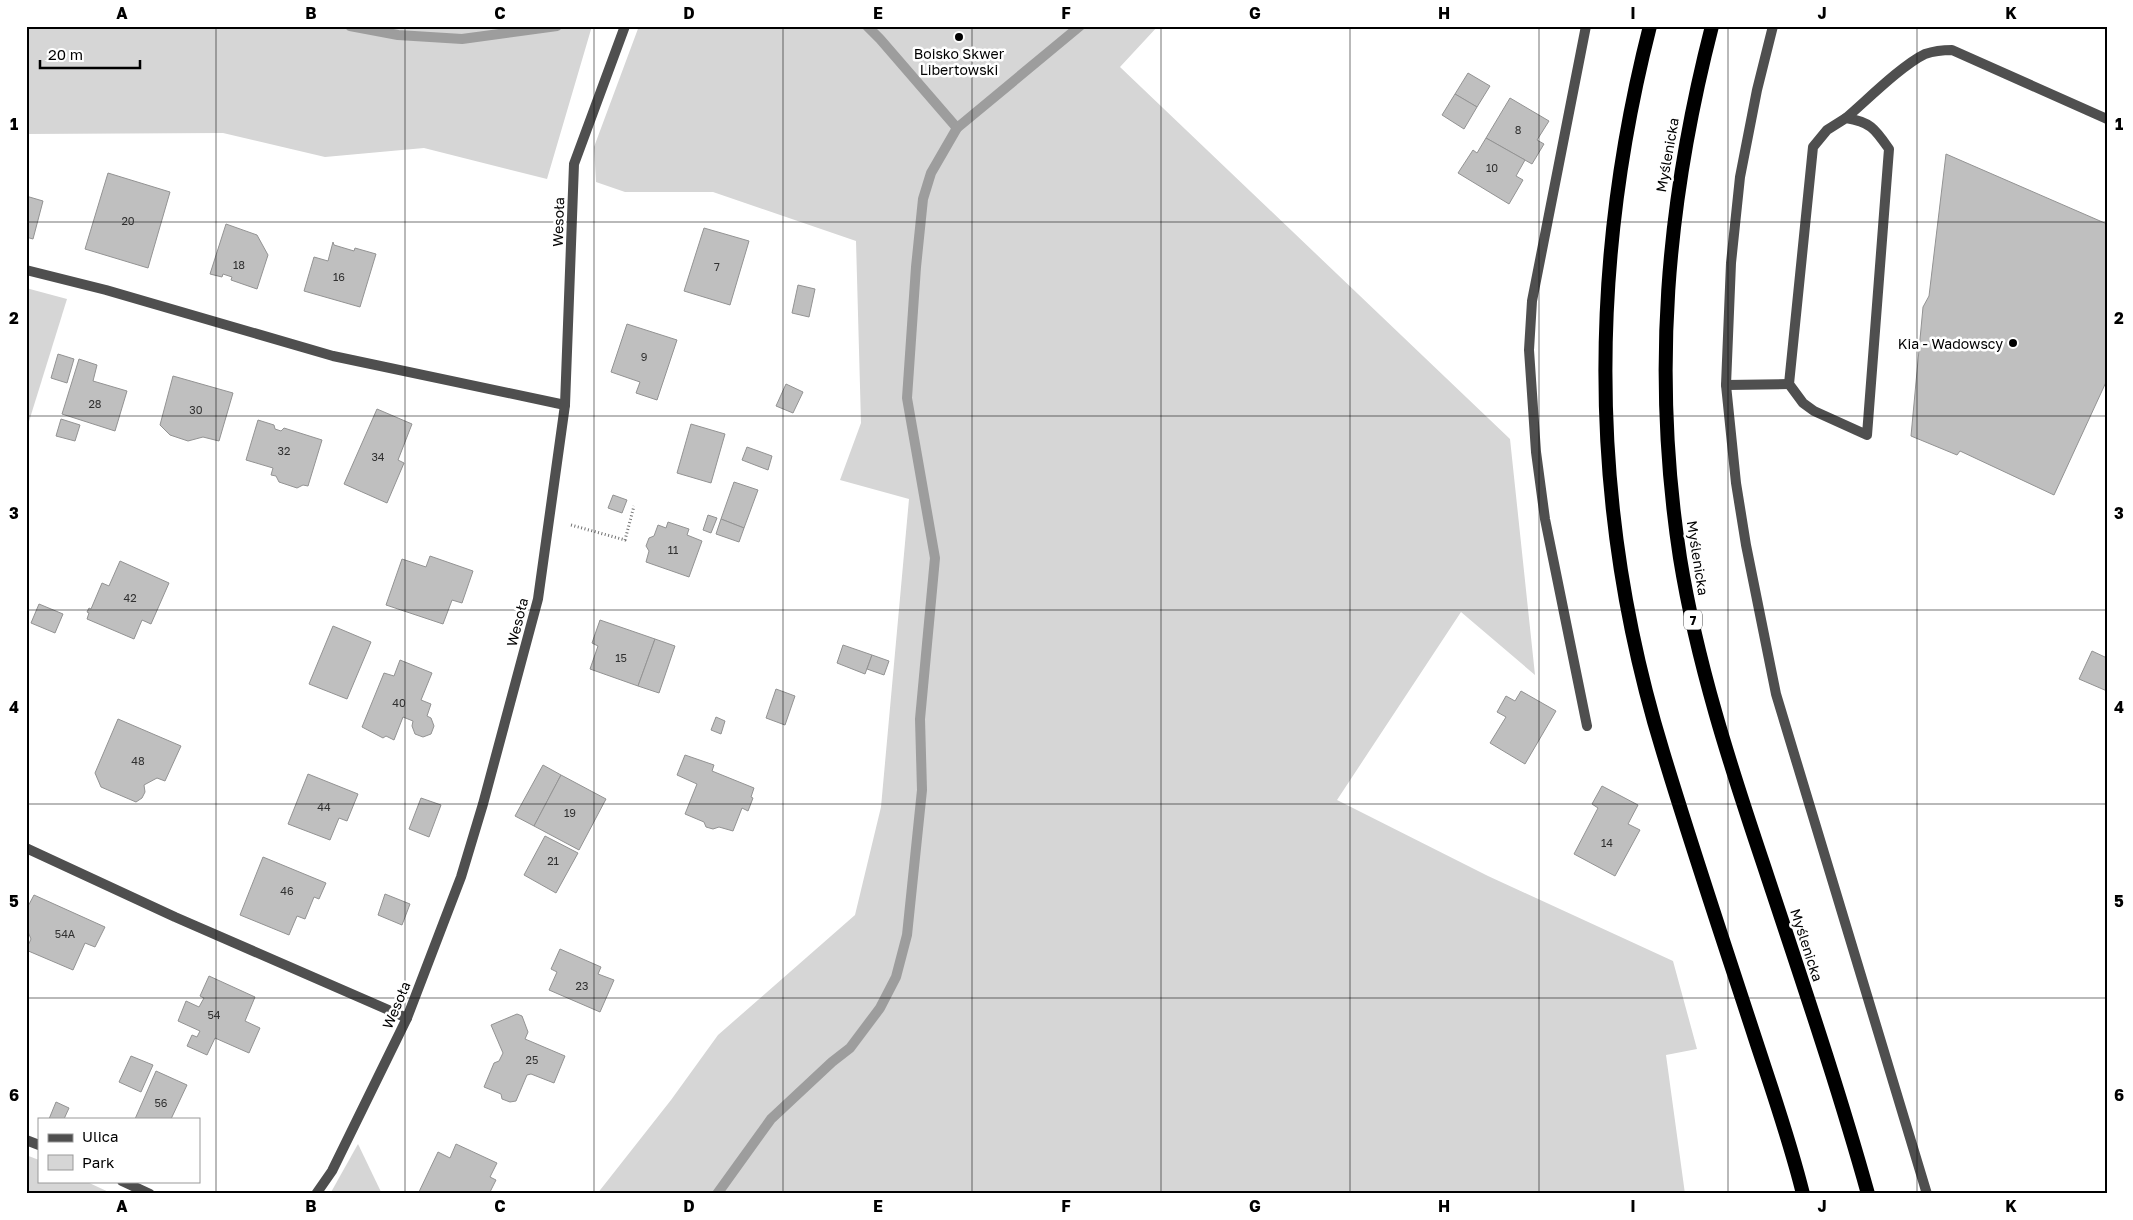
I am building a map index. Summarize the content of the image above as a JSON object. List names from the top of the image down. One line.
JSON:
{"streets":{"highway":["Myślenicka","7"],"street":["Wesoła"]},"places":["Boisko Skwer Libertowski","Kia - Wadowscy"],"house_numbers":["8","10","20","18","7","16","9","28","30","32","34","11","42","15","40","48","44","19","14","21","46","54A","23","54","25","56"],"legend":["Ulica","Park"],"scale_bar":"20 m","grid":{"columns":["A","B","C","D","E","F","G","H","I","J","K"],"rows":["1","2","3","4","5","6"]}}
